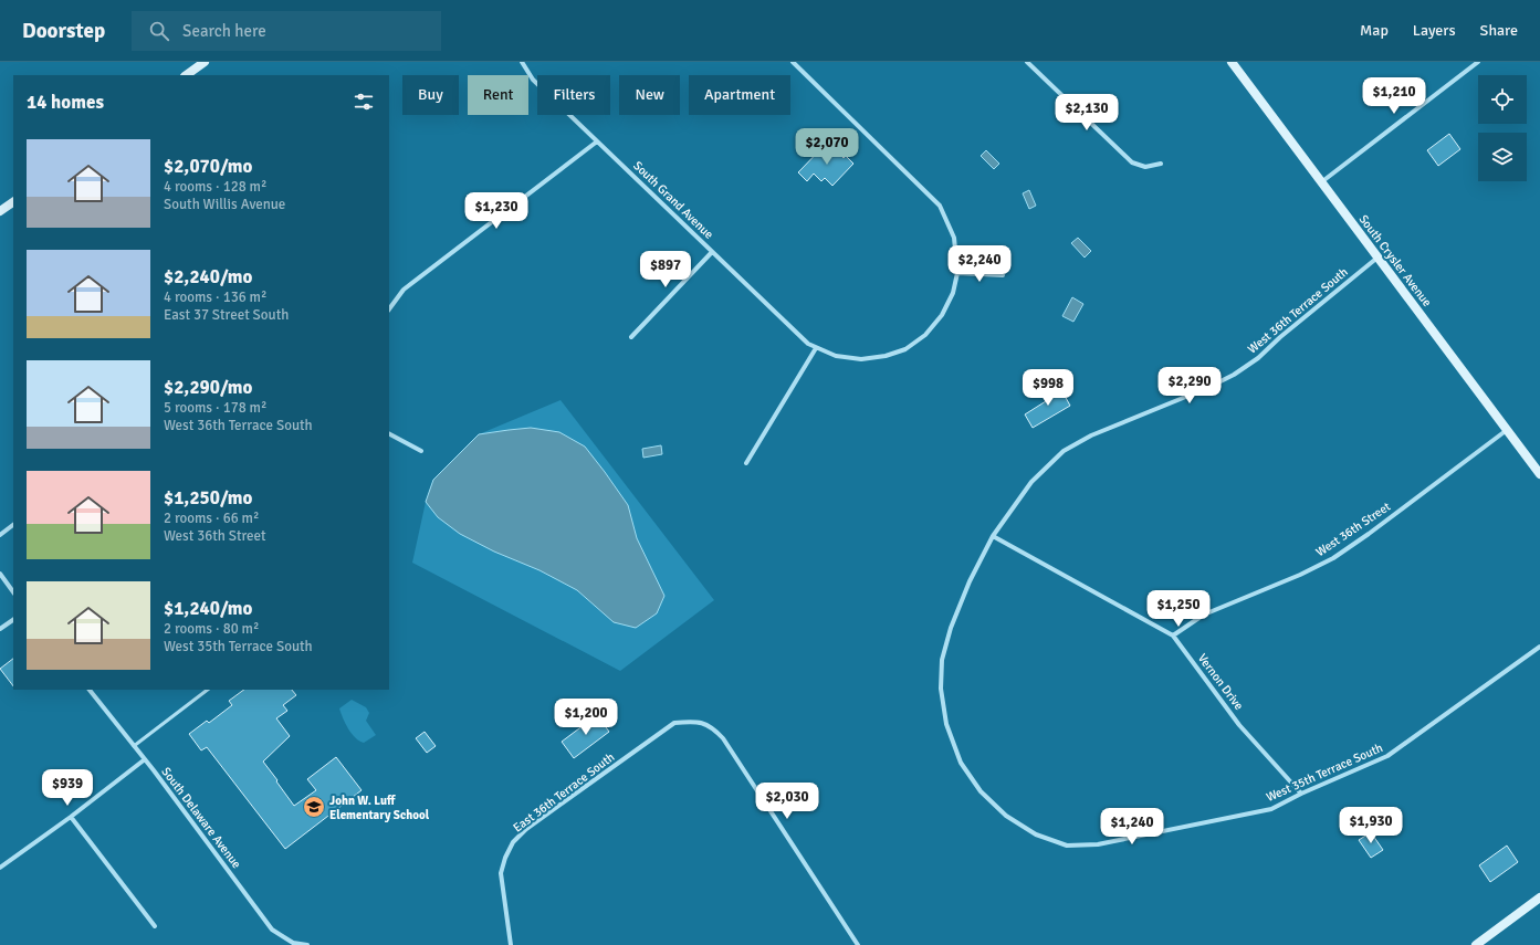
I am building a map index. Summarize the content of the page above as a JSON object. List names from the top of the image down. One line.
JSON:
{"streets":{"main road":["South Crysler Avenue"],"street":["South Grand Avenue","West 36th Terrace South","West 36th Street","Vernon Drive","West 35th Terrace South","East 36th Terrace South","South Delaware Avenue"]},"crossings":[["South Crysler Avenue","West 36th Terrace South"],["South Crysler Avenue","West 36th Street"],["West 36th Terrace South","Vernon Drive"],["West 36th Terrace South","West 35th Terrace South"],["West 36th Street","Vernon Drive"],["Vernon Drive","West 35th Terrace South"]],"places":{"school or university":["John W. Luff Elementary School"]},"page":{"header":"Doorstep","search":"Search here","nav":["Map","Layers","Share"],"chip":["Buy","Rent","Filters","New","Apartment"],"heading":"14 homes","price":["$1,210","$2,130","$2,070","$1,230","$2,240","$897","$2,290","$998","$1,250","$1,200","$939","$2,030","$1,930","$1,240"],"list":[{"name":"$2,070/mo","note":"4 rooms · 128 m² · South Willis Avenue"},{"name":"$2,240/mo","note":"4 rooms · 136 m² · East 37 Street South"},{"name":"$2,290/mo","note":"5 rooms · 178 m² · West 36th Terrace South"},{"name":"$1,250/mo","note":"2 rooms · 66 m² · West 36th Street"},{"name":"$1,240/mo","note":"2 rooms · 80 m² · West 35th Terrace South"}]}}
